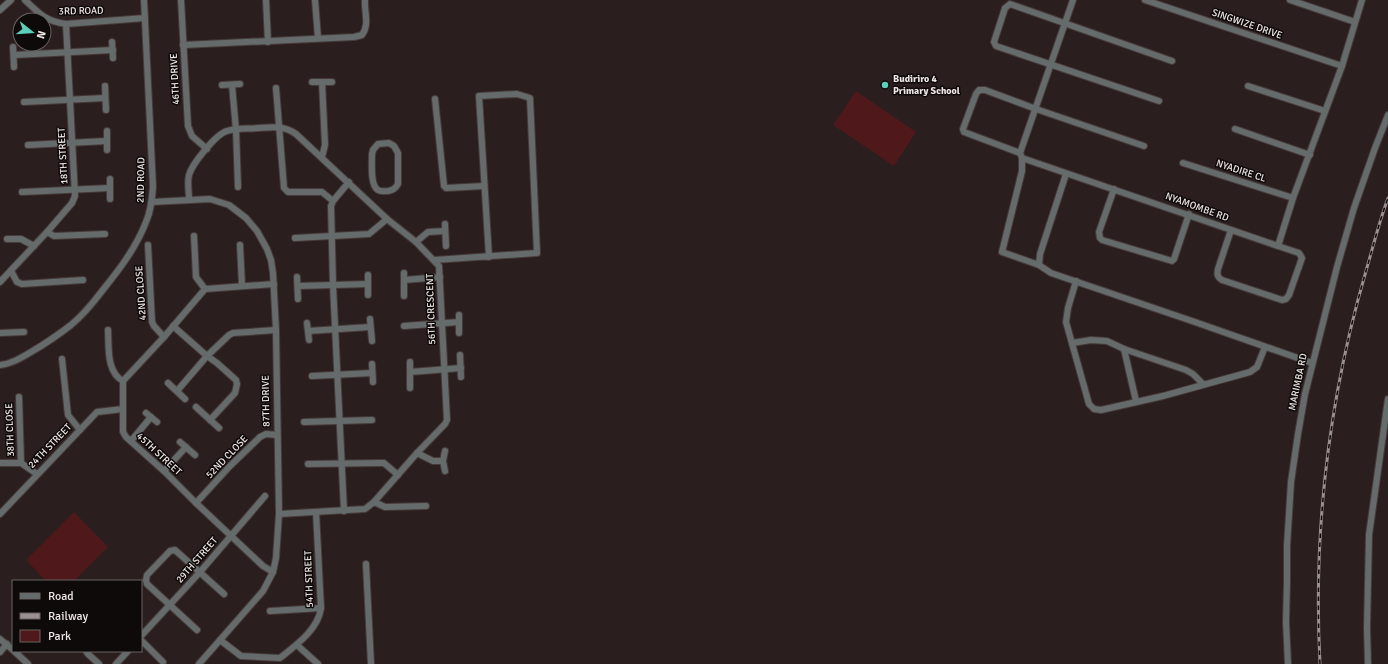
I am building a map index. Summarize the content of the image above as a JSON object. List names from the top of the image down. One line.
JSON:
{"streets":{"street":["3RD ROAD","SINGWIZE DRIVE","46TH DRIVE","18TH STREET","NYADIRE CL","2ND ROAD","NYAMOMBE RD","42ND CLOSE","56TH CRESCENT","MARIMBA RD","87TH DRIVE","38TH CLOSE","24TH STREET","45TH STREET","52ND CLOSE","29TH STREET","54TH STREET"]},"crossings":[["3RD ROAD","18TH STREET"],["3RD ROAD","2ND ROAD"],["46TH DRIVE","56TH CRESCENT"],["2ND ROAD","87TH DRIVE"],["56TH CRESCENT","87TH DRIVE"],["56TH CRESCENT","54TH STREET"],["87TH DRIVE","45TH STREET"],["87TH DRIVE","52ND CLOSE"],["87TH DRIVE","54TH STREET"],["24TH STREET","45TH STREET"],["45TH STREET","52ND CLOSE"],["45TH STREET","29TH STREET"]],"places":["Budiriro 4 Primary School"],"legend":["Road","Railway","Park"],"north":"right"}
